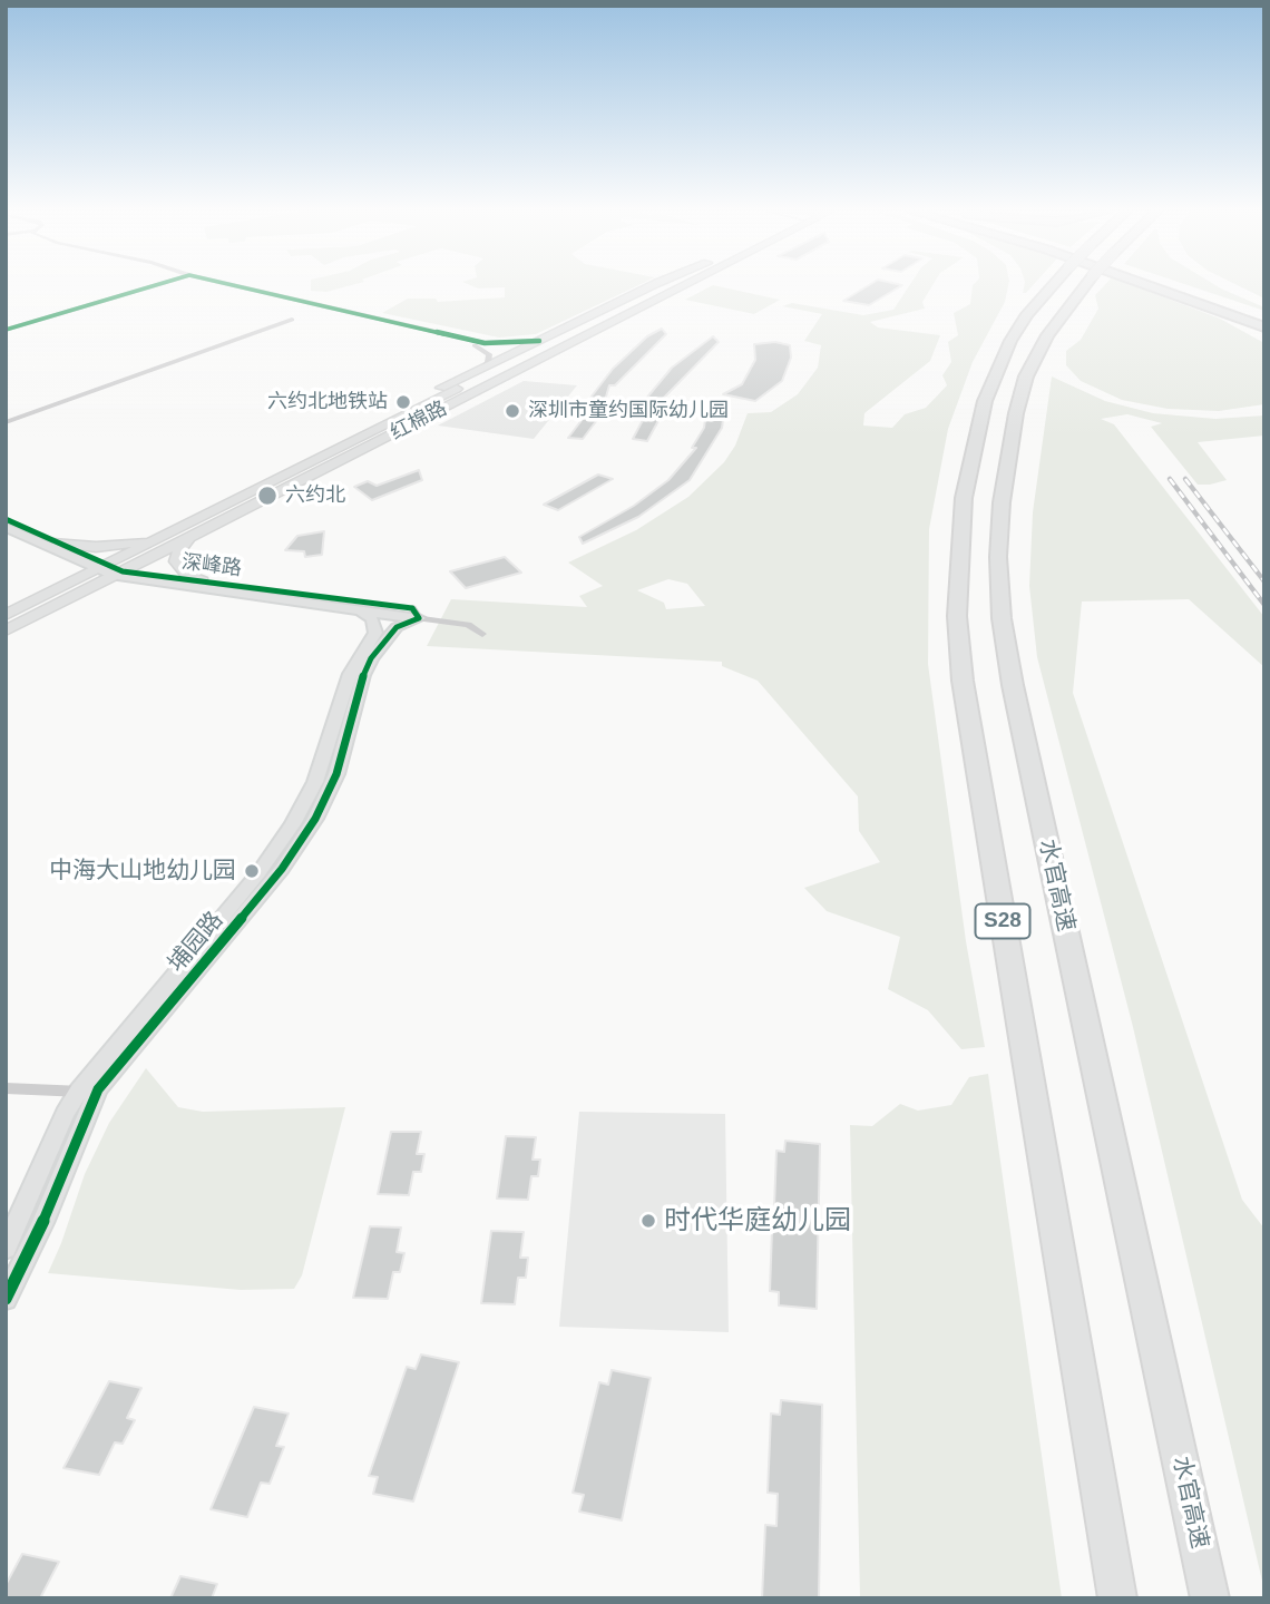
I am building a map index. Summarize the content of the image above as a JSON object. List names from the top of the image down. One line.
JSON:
{"streets":{"highway":["水官高速","S28"],"main road":["红棉路"],"street":["深峰路","埔园路"]},"crossings":[["红棉路","深峰路"],["深峰路","埔园路"]],"places":["六约北地铁站","深圳市童约国际幼儿园","六约北","中海大山地幼儿园","时代华庭幼儿园"]}
